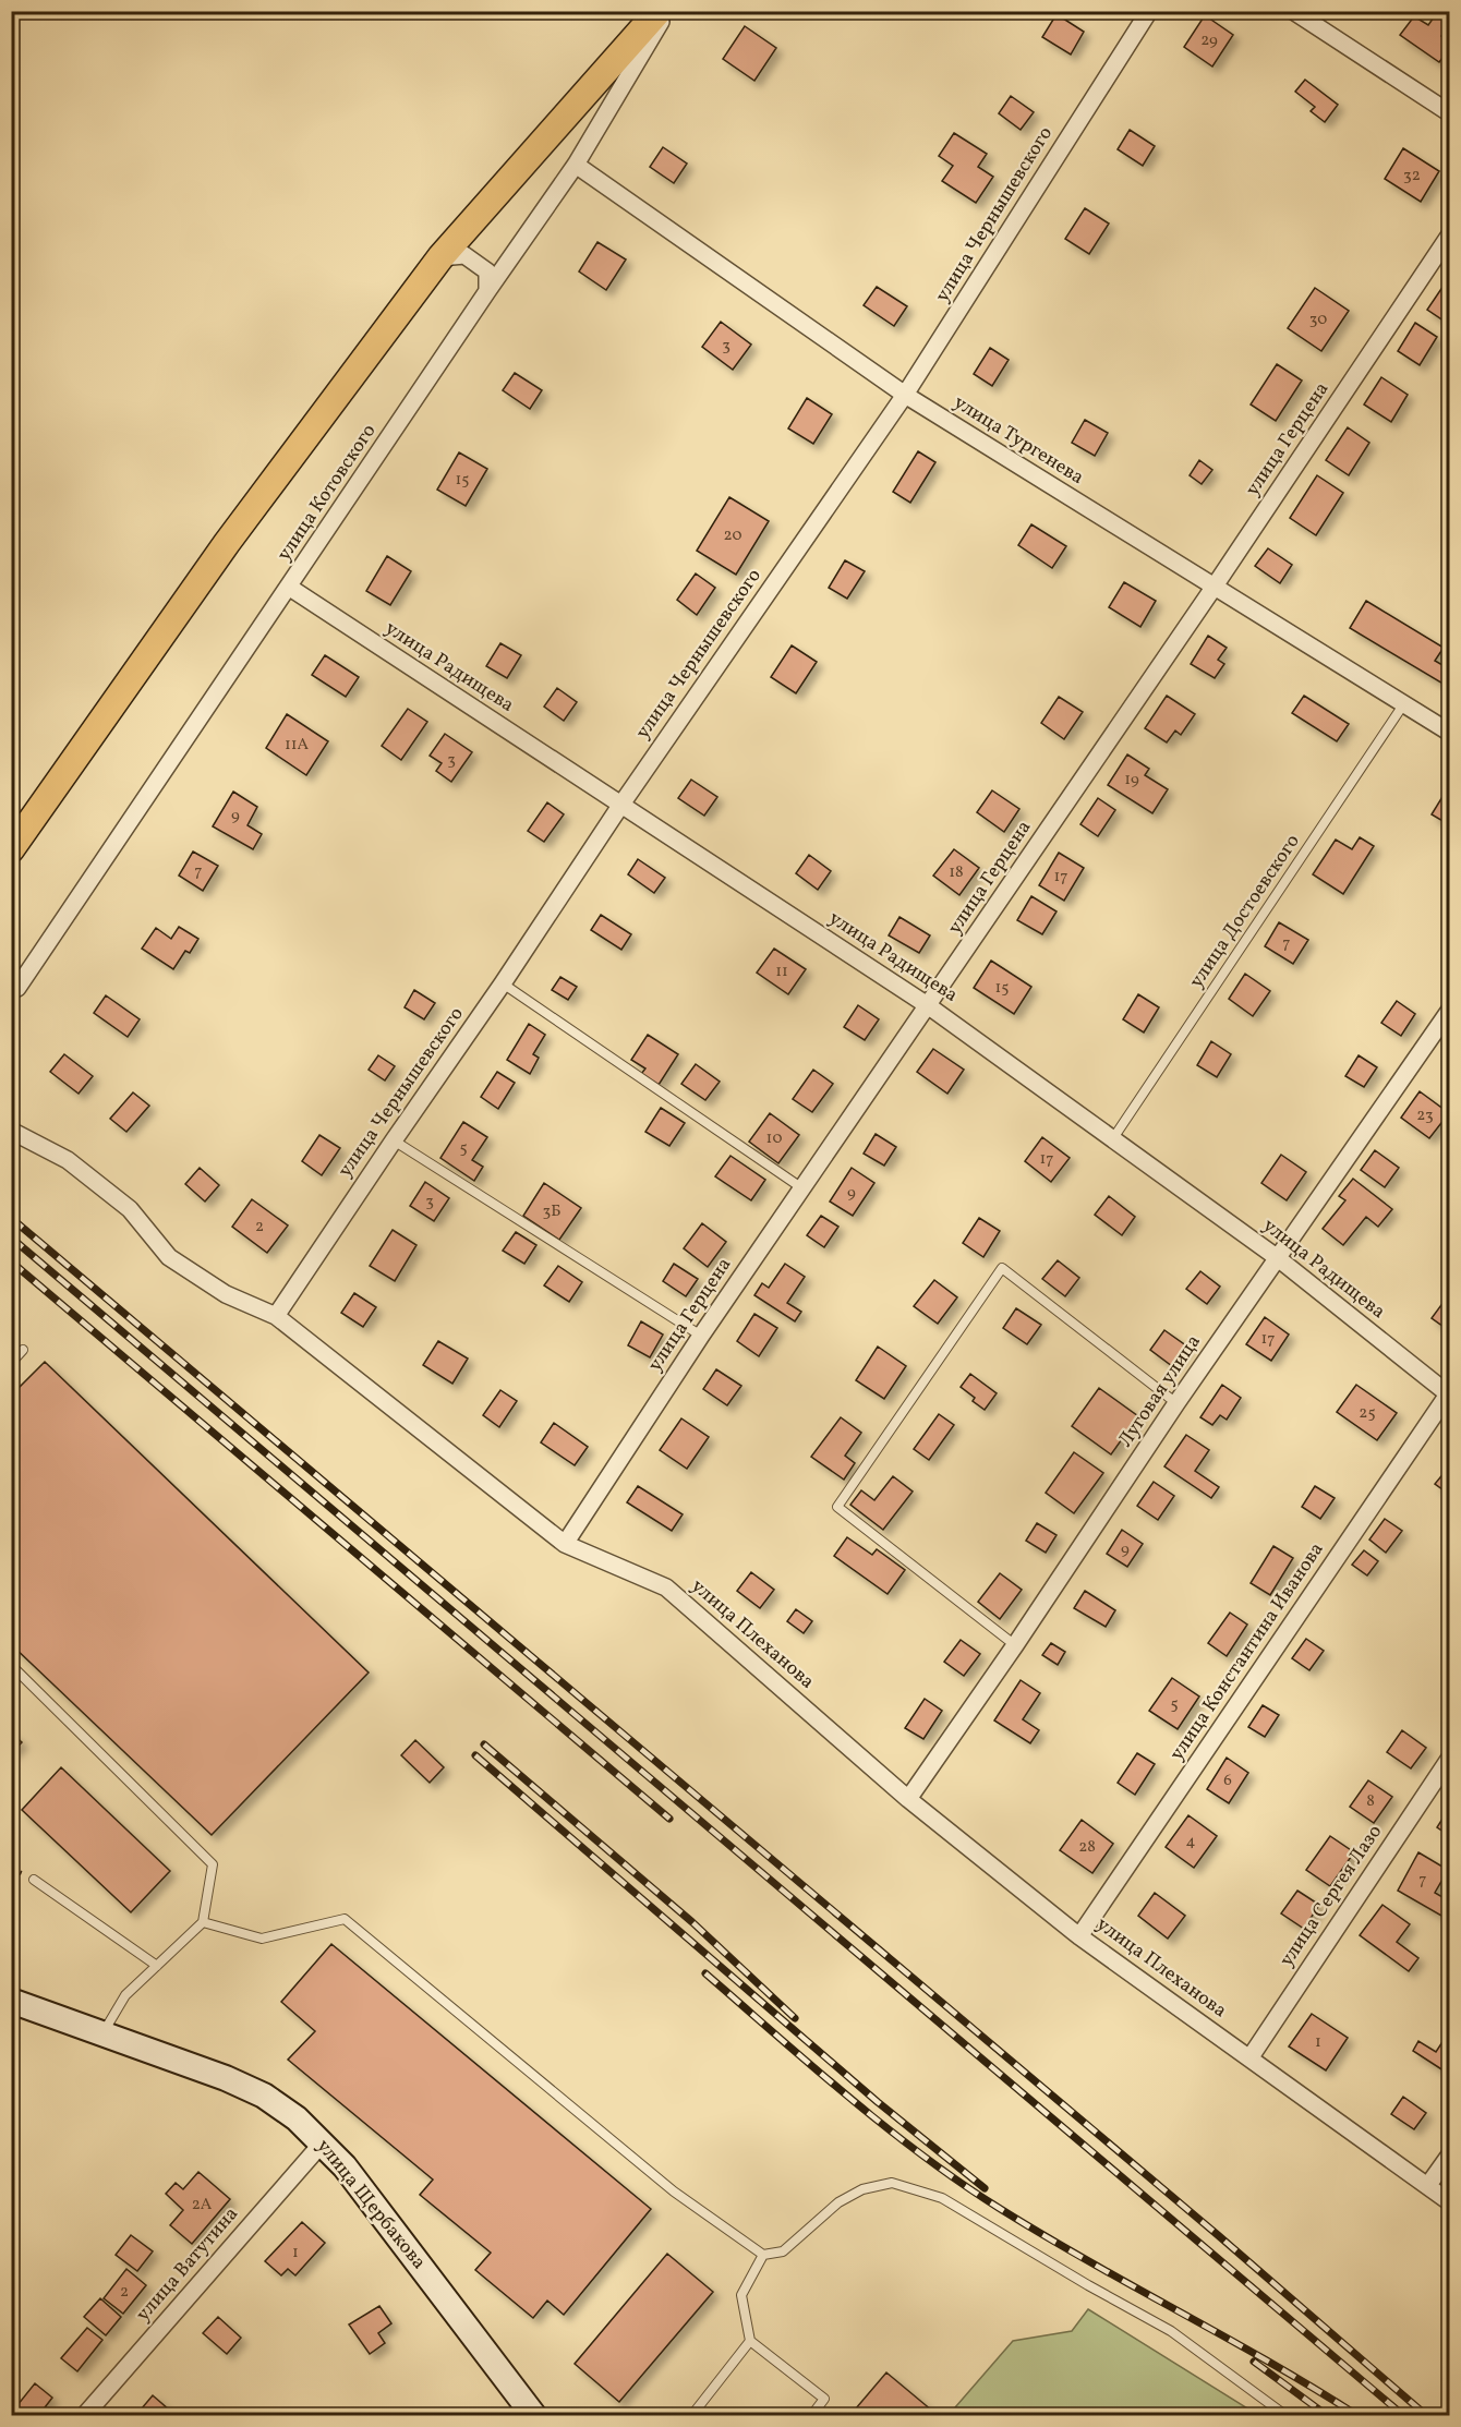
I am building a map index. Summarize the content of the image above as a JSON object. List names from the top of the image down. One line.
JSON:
{"streets":{"main road":["улица Щербакова"],"street":["улица Чернышевского","улица Герцена","улица Тургенева","улица Котовского","улица Радищева","Луговая улица","улица Плеханова","улица Константина Иванова","улица Сергея Лазо","улица Ватутина"],"lane":["улица Достоевского"]},"crossings":[["улица Чернышевского","улица Тургенева"],["улица Чернышевского","улица Радищева"],["улица Чернышевского","улица Плеханова"],["улица Герцена","улица Тургенева"],["улица Герцена","улица Радищева"],["улица Герцена","улица Плеханова"],["улица Тургенева","улица Котовского"],["улица Тургенева","улица Достоевского"],["улица Котовского","улица Радищева"],["улица Радищева","улица Достоевского"],["улица Радищева","Луговая улица"],["улица Радищева","улица Константина Иванова"],["Луговая улица","улица Плеханова"],["улица Плеханова","улица Константина Иванова"],["улица Плеханова","улица Сергея Лазо"],["улица Щербакова","улица Ватутина"]],"house_numbers":["29","32","30","3","15","20","11А","3","19","9","7","18","17","7","11","15","23","10","5","17","9","3","3Б","2","17","25","9","5","6","8","4","28","7","1","2А","1","2"]}
